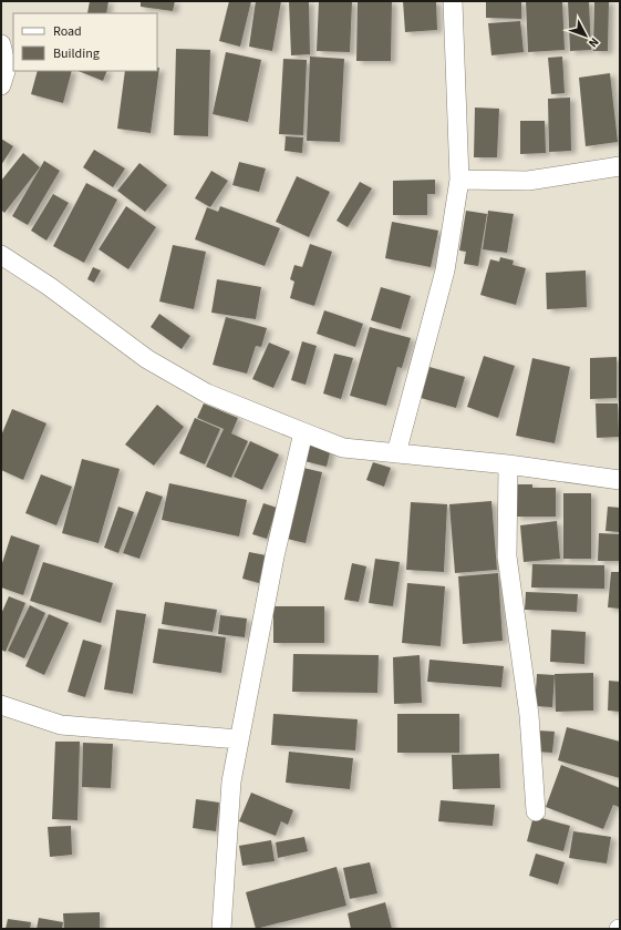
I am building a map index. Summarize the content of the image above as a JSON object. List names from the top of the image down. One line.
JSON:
{"legend":["Road","Building"],"north":"bottom right"}
